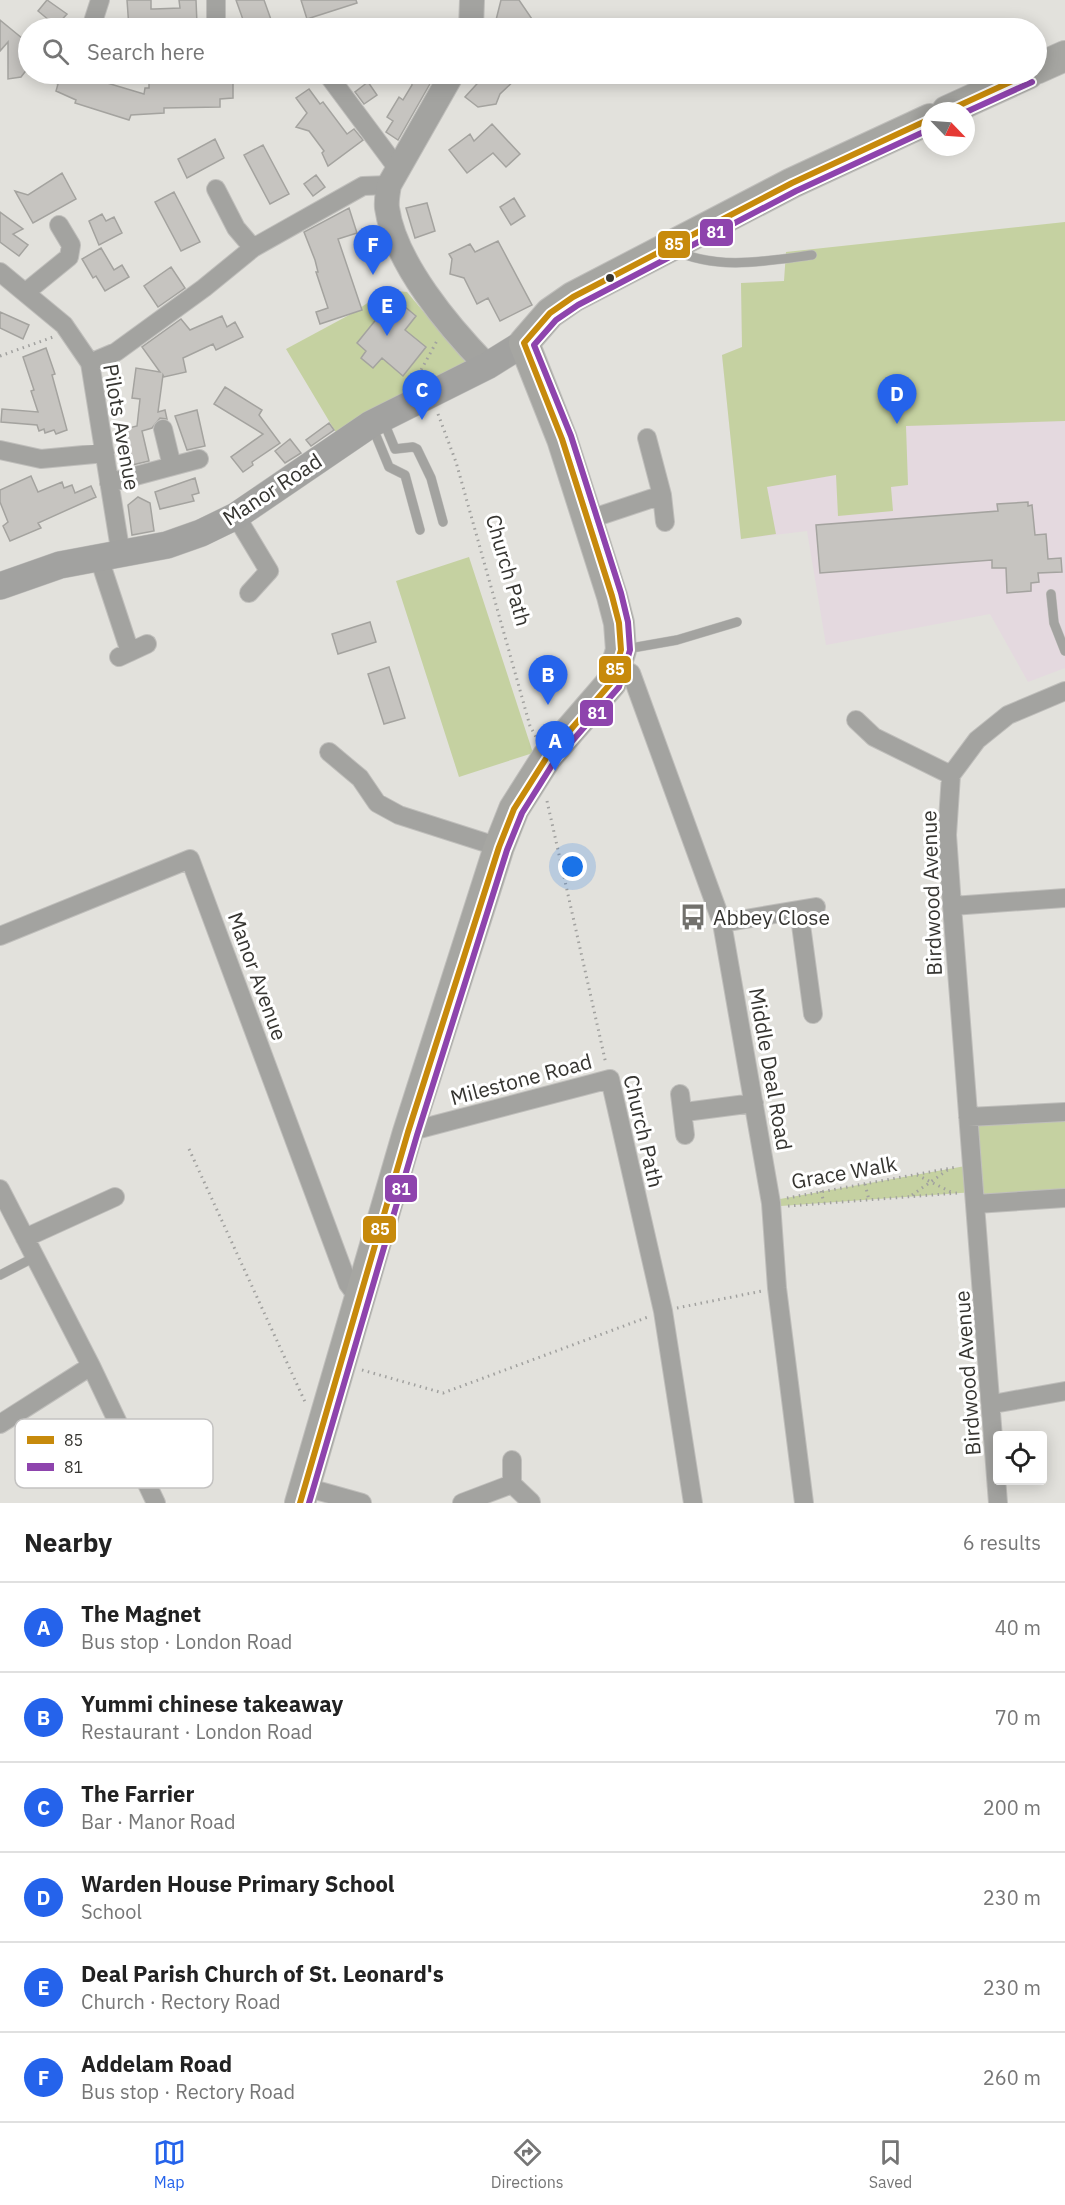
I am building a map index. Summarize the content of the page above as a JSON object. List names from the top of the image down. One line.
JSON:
{"streets":{"main road":["Manor Road"],"street":["Pilots Avenue","Church Path","Birdwood Avenue","Manor Avenue","Middle Deal Road","Milestone Road"],"path":["Grace Walk"]},"crossings":[["Pilots Avenue","Manor Road"],["Manor Road","Church Path"],["Church Path","Milestone Road"],["Birdwood Avenue","Grace Walk"]],"places":{"bus stop":["Abbey Close"]},"lines":["transit line 85","transit line 81"],"legend":["85","81"],"north":"bottom right","page":{"search":"Search here","pins":["F","E","C","D","B","A"],"heading":["Nearby","6 results"],"list":[{"mark":"A","name":"The Magnet","note":"Bus stop · London Road","value":"40 m"},{"mark":"B","name":"Yummi chinese takeaway","note":"Restaurant · London Road","value":"70 m"},{"mark":"C","name":"The Farrier","note":"Bar · Manor Road","value":"200 m"},{"mark":"D","name":"Warden House Primary School","note":"School","value":"230 m"},{"mark":"E","name":"Deal Parish Church of St. Leonard's","note":"Church · Rectory Road","value":"230 m"},{"mark":"F","name":"Addelam Road","note":"Bus stop · Rectory Road","value":"260 m"}],"nav":["Map","Directions","Saved"]}}
